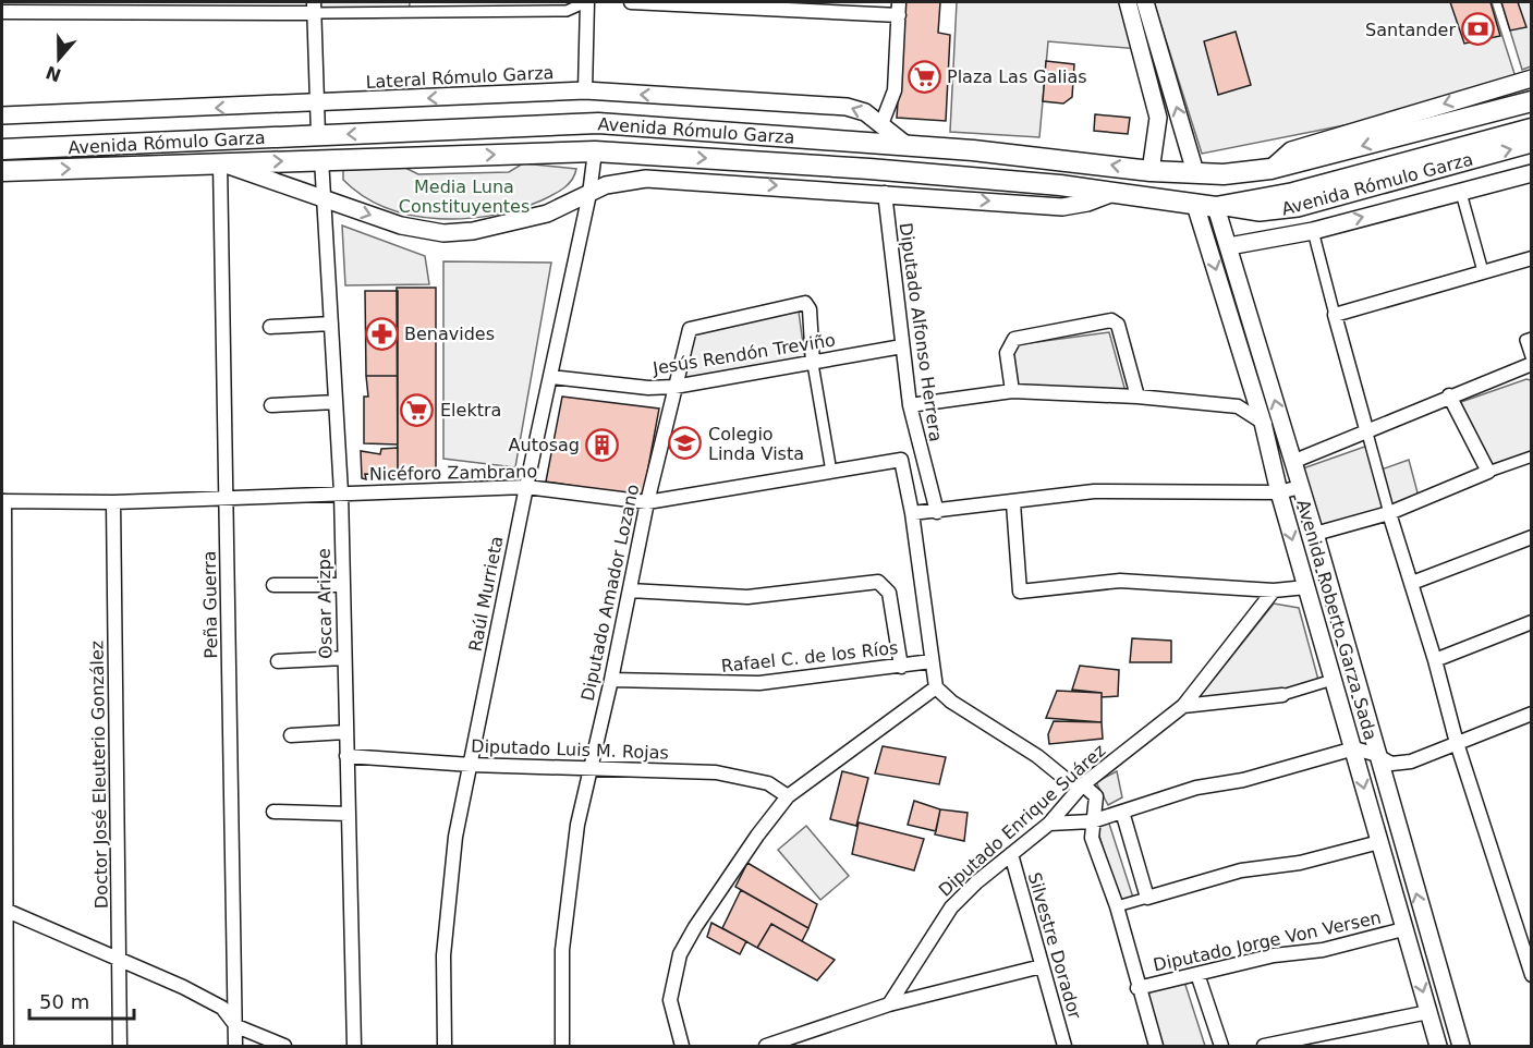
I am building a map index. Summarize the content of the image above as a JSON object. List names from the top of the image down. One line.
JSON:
{"streets":{"main road":["Avenida Rómulo Garza"],"street":["Lateral Rómulo Garza","Diputado Alfonso Herrera","Jesús Rendón Treviño","Nicéforo Zambrano","Diputado Amador Lozano","Raúl Murrieta","Oscar Arizpe","Peña Guerra","Avenida Roberto Garza Sada","Rafael C. de los Ríos","Diputado Luis M. Rojas","Doctor José Eleuterio González","Diputado Enrique Suárez","Diputado Jorge Von Versen","Silvestre Dorador"]},"crossings":[["Lateral Rómulo Garza","Avenida Rómulo Garza"],["Avenida Rómulo Garza","Diputado Alfonso Herrera"],["Avenida Rómulo Garza","Raúl Murrieta"],["Avenida Rómulo Garza","Oscar Arizpe"],["Avenida Rómulo Garza","Peña Guerra"],["Avenida Rómulo Garza","Avenida Roberto Garza Sada"],["Diputado Alfonso Herrera","Jesús Rendón Treviño"],["Jesús Rendón Treviño","Diputado Amador Lozano"],["Jesús Rendón Treviño","Raúl Murrieta"],["Nicéforo Zambrano","Diputado Amador Lozano"],["Nicéforo Zambrano","Raúl Murrieta"],["Nicéforo Zambrano","Oscar Arizpe"],["Nicéforo Zambrano","Peña Guerra"],["Nicéforo Zambrano","Doctor José Eleuterio González"],["Diputado Amador Lozano","Rafael C. de los Ríos"],["Diputado Amador Lozano","Diputado Luis M. Rojas"],["Raúl Murrieta","Diputado Luis M. Rojas"],["Oscar Arizpe","Diputado Luis M. Rojas"],["Avenida Roberto Garza Sada","Diputado Jorge Von Versen"],["Diputado Enrique Suárez","Silvestre Dorador"]],"parks":["Media Luna Constituyentes"],"places":{"bank":["Santander"],"supermarket":["Plaza Las Galias","Elektra"],"pharmacy":["Benavides"],"school or university":["Colegio Linda Vista"],"building":["Autosag"]},"scale_bar":"50 m","north":"bottom"}
